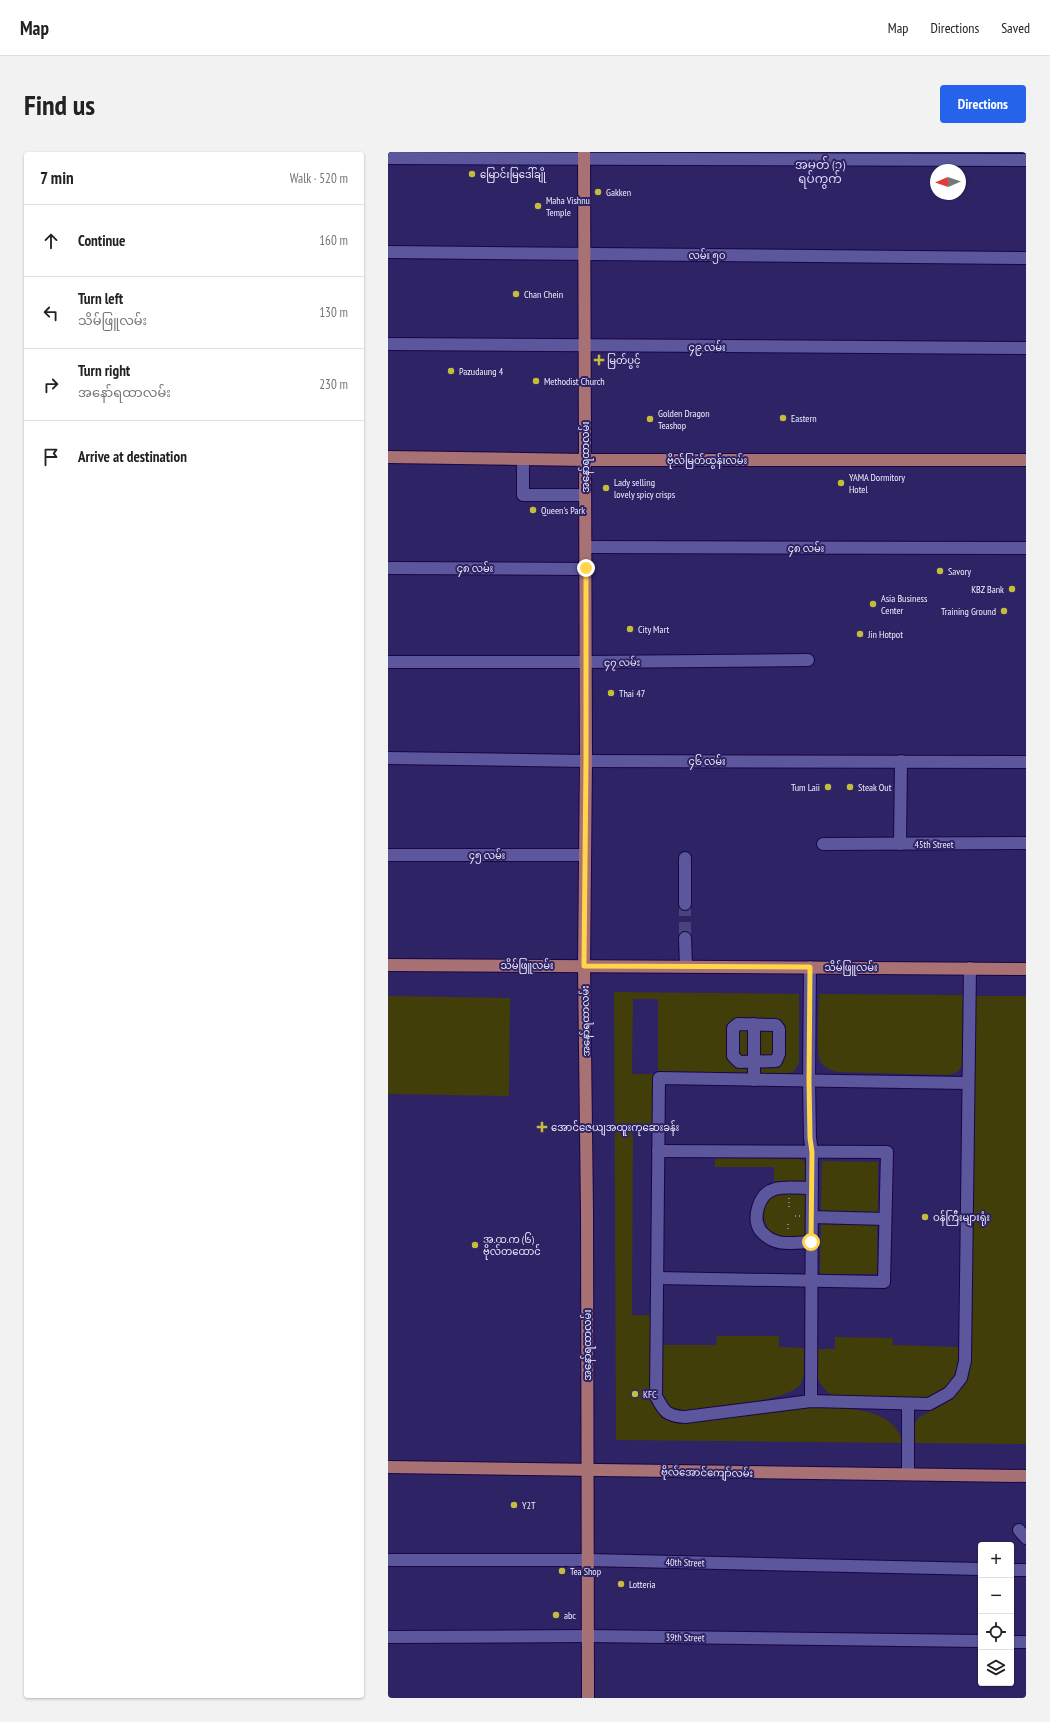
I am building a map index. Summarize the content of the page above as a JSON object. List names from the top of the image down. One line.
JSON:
{"streets":{"main road":["အနော်ရထာလမ်း","ဗိုလ်မြတ်ထွန်းလမ်း","သိမ်ဖြူလမ်း","ဗိုလ်အောင်ကျော်လမ်း"],"street":["လမ်း ၅၀","၄၉ လမ်း","၄၈ လမ်း","၄၇ လမ်း","၄၆ လမ်း","45th Street","၄၅ လမ်း","40th Street","39th Street"]},"crossings":[["လမ်း ၅၀","အနော်ရထာလမ်း"],["၄၉ လမ်း","အနော်ရထာလမ်း"],["အနော်ရထာလမ်း","ဗိုလ်မြတ်ထွန်းလမ်း"],["အနော်ရထာလမ်း","၄၈ လမ်း"],["အနော်ရထာလမ်း","၄၇ လမ်း"],["အနော်ရထာလမ်း","၄၆ လမ်း"],["အနော်ရထာလမ်း","၄၅ လမ်း"],["အနော်ရထာလမ်း","သိမ်ဖြူလမ်း"],["အနော်ရထာလမ်း","ဗိုလ်အောင်ကျော်လမ်း"],["အနော်ရထာလမ်း","40th Street"],["အနော်ရထာလမ်း","39th Street"],["၄၆ လမ်း","45th Street"]],"districts":["အမှတ် (၁) ရပ်ကွက်"],"places":{"other":["မြောင်းမြဒေါ်ချို","Gakken","Maha Vishnu Temple","Chan Chein","Pazudaung 4","Methodist Church","Eastern","Golden Dragon Teashop","YAMA Dormitory Hotel","Lady selling lovely spicy crisps","Queen's Park","Savory","KBZ Bank","Asia Business Center","Training Ground","City Mart","Jin Hotpot","Thai 47","Tum Laii","Steak Out","ဝန်ကြီးများရုံး","အ.ထ.က (၆) ဗိုလ်တထောင်","KFC","Y2T","Tea Shop","Lotteria","abc"],"health":["မြတ်ပွင့်","အောင်ဇေယျအထူးကုဆေးခန်း"]},"north":"left","page":{"header":"Map","nav":["Map","Directions","Saved"],"buttons":"Directions","title":"Find us","heading":["7 min","Walk · 520 m"],"list":[["Continue","160 m"],["Turn left","သိမ်ဖြူလမ်း","130 m"],["Turn right","အနော်ရထာလမ်း","230 m"],"Arrive at destination"],"map_buttons":["+","−"]}}
